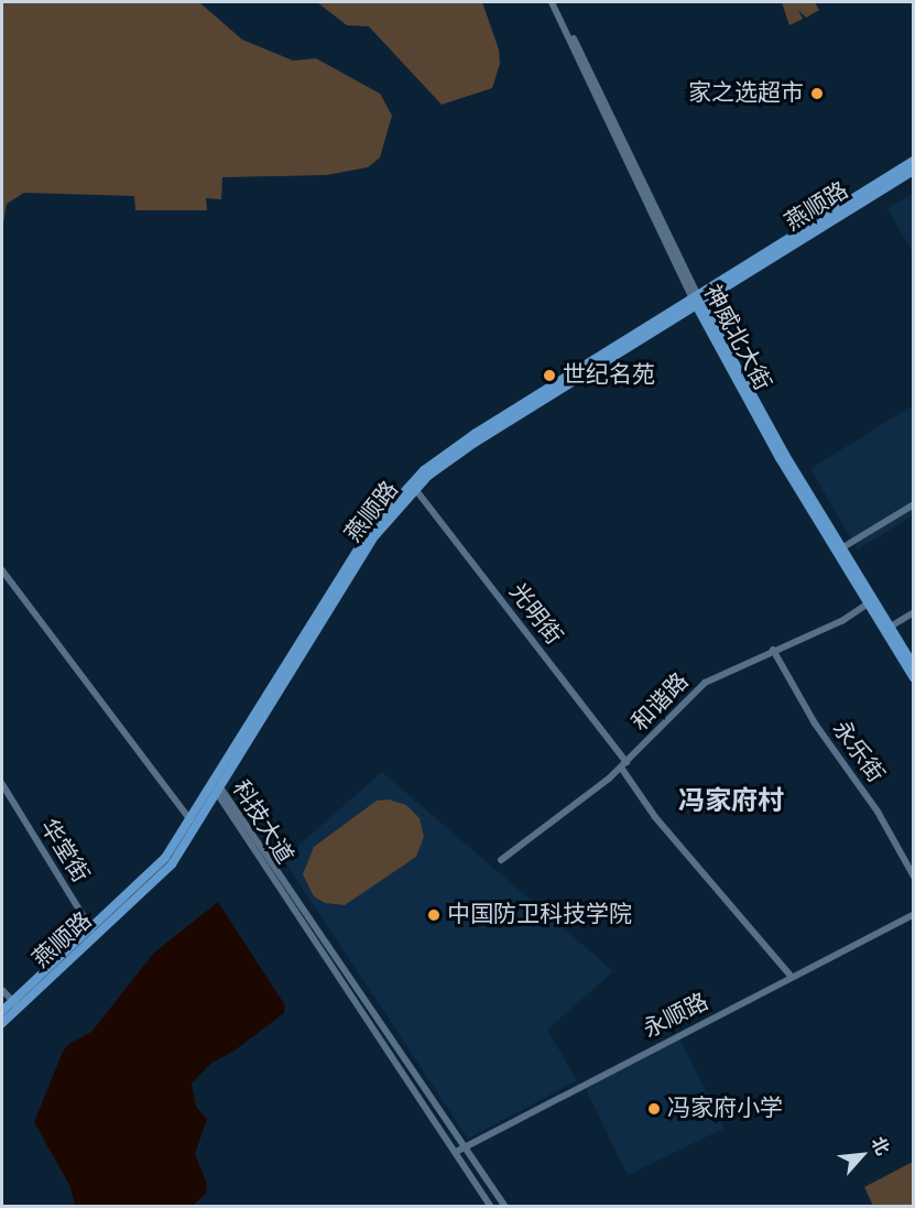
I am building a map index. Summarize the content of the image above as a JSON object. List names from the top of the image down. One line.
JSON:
{"streets":{"main road":["燕顺路","神威北大街"],"street":["光明街","和谐路","永乐街","科技大道","华堂街","永顺路"]},"crossings":[["燕顺路","神威北大街"],["燕顺路","光明街"],["燕顺路","科技大道"],["燕顺路","华堂街"],["神威北大街","和谐路"],["光明街","和谐路"],["光明街","永顺路"],["和谐路","永乐街"],["科技大道","永顺路"]],"districts":["冯家府村"],"places":["家之选超市","世纪名苑","中国防卫科技学院","冯家府小学"],"north":"top right"}
